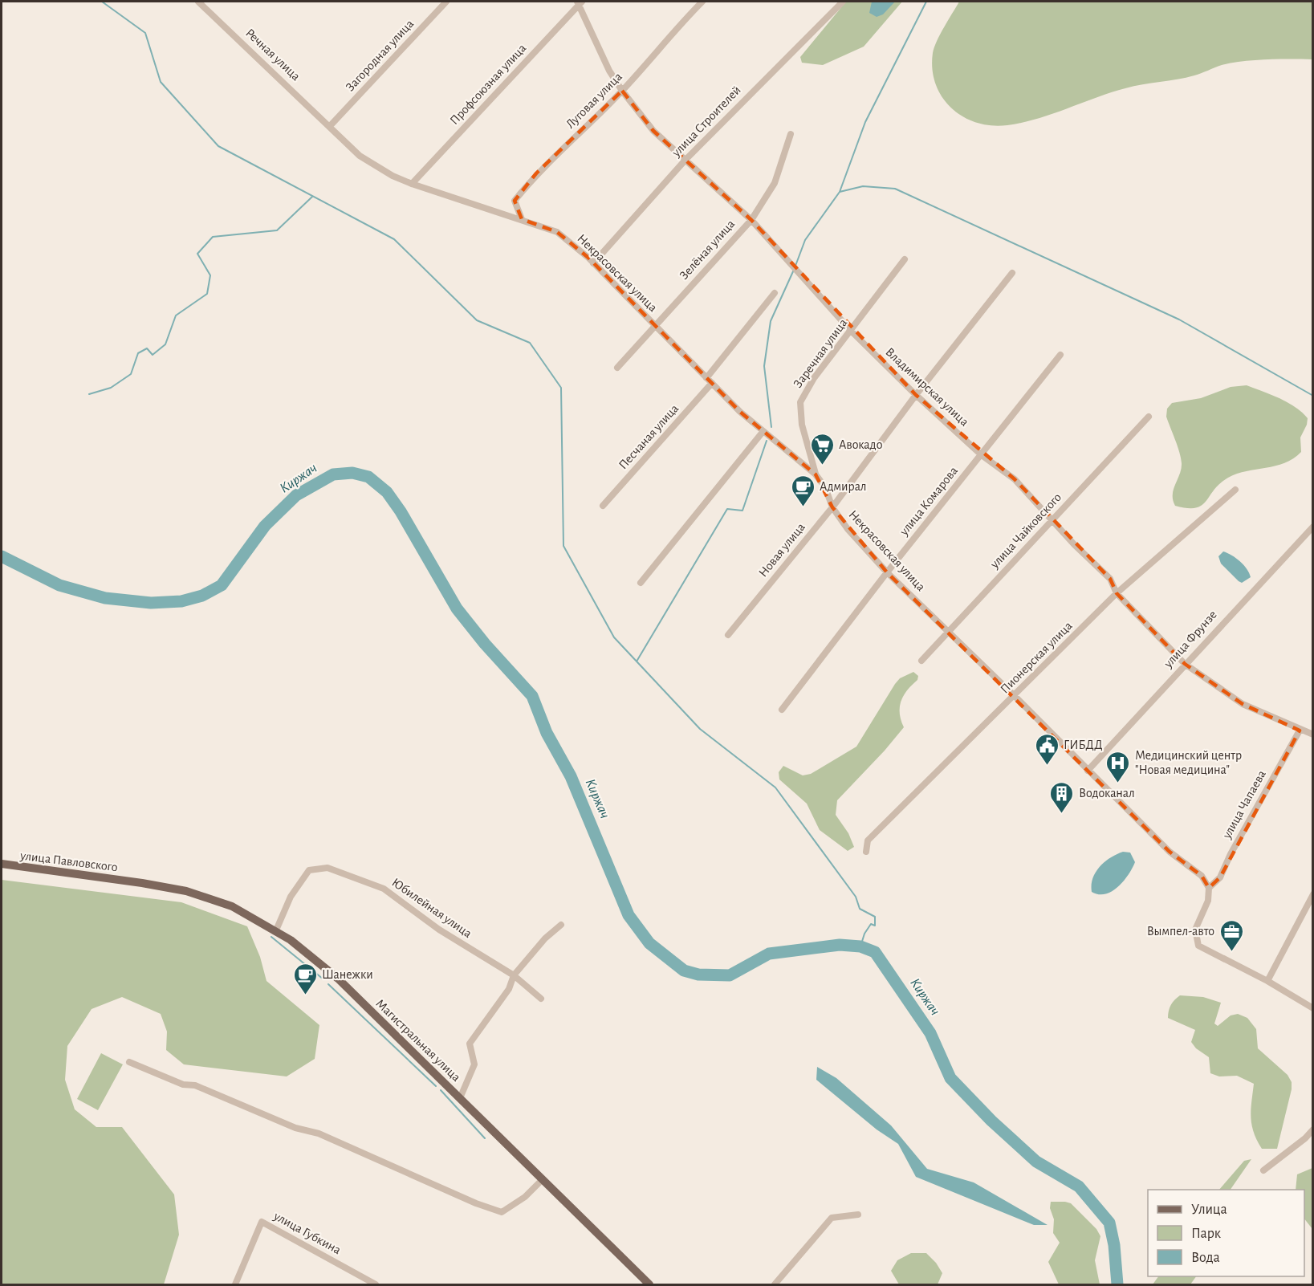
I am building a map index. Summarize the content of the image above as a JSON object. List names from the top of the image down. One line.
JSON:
{"streets":{"main road":["улица Павловского","Магистральная улица"],"street":["Речная улица","Загородная улица","Профсоюзная улица","Луговая улица","улица Строителей","Зелёная улица","Некрасовская улица","Заречная улица","Владимирская улица","Песчаная улица","улица Комарова","улица Чайковского","Новая улица","улица Фрунзе","Пионерская улица","улица Чапаева","Юбилейная улица","улица Губкина"]},"crossings":[["Речная улица","Загородная улица"],["Речная улица","Некрасовская улица"],["Загородная улица","Некрасовская улица"],["Профсоюзная улица","Некрасовская улица"],["Профсоюзная улица","Владимирская улица"],["Луговая улица","Некрасовская улица"],["Луговая улица","Владимирская улица"],["улица Строителей","Некрасовская улица"],["улица Строителей","Владимирская улица"],["Зелёная улица","Некрасовская улица"],["Зелёная улица","Владимирская улица"],["Некрасовская улица","Заречная улица"],["Некрасовская улица","Песчаная улица"],["Некрасовская улица","улица Комарова"],["Некрасовская улица","улица Чайковского"],["Некрасовская улица","Новая улица"],["Некрасовская улица","улица Фрунзе"],["Некрасовская улица","Пионерская улица"],["Некрасовская улица","улица Чапаева"],["Заречная улица","Владимирская улица"],["Владимирская улица","улица Комарова"],["Владимирская улица","улица Чайковского"],["Владимирская улица","Новая улица"],["Владимирская улица","улица Фрунзе"],["Владимирская улица","Пионерская улица"],["Владимирская улица","улица Чапаева"],["улица Павловского","Магистральная улица"],["Юбилейная улица","Магистральная улица"]],"water":["Киржач"],"places":{"supermarket":["Авокадо"],"cafe":["Адмирал","Шанежки"],"public building":["ГИБДД"],"hospital":["Медицинский центр \"Новая медицина\""],"building":["Водоканал"],"office":["Вымпел-авто"]},"legend":["Улица","Парк","Вода"]}
